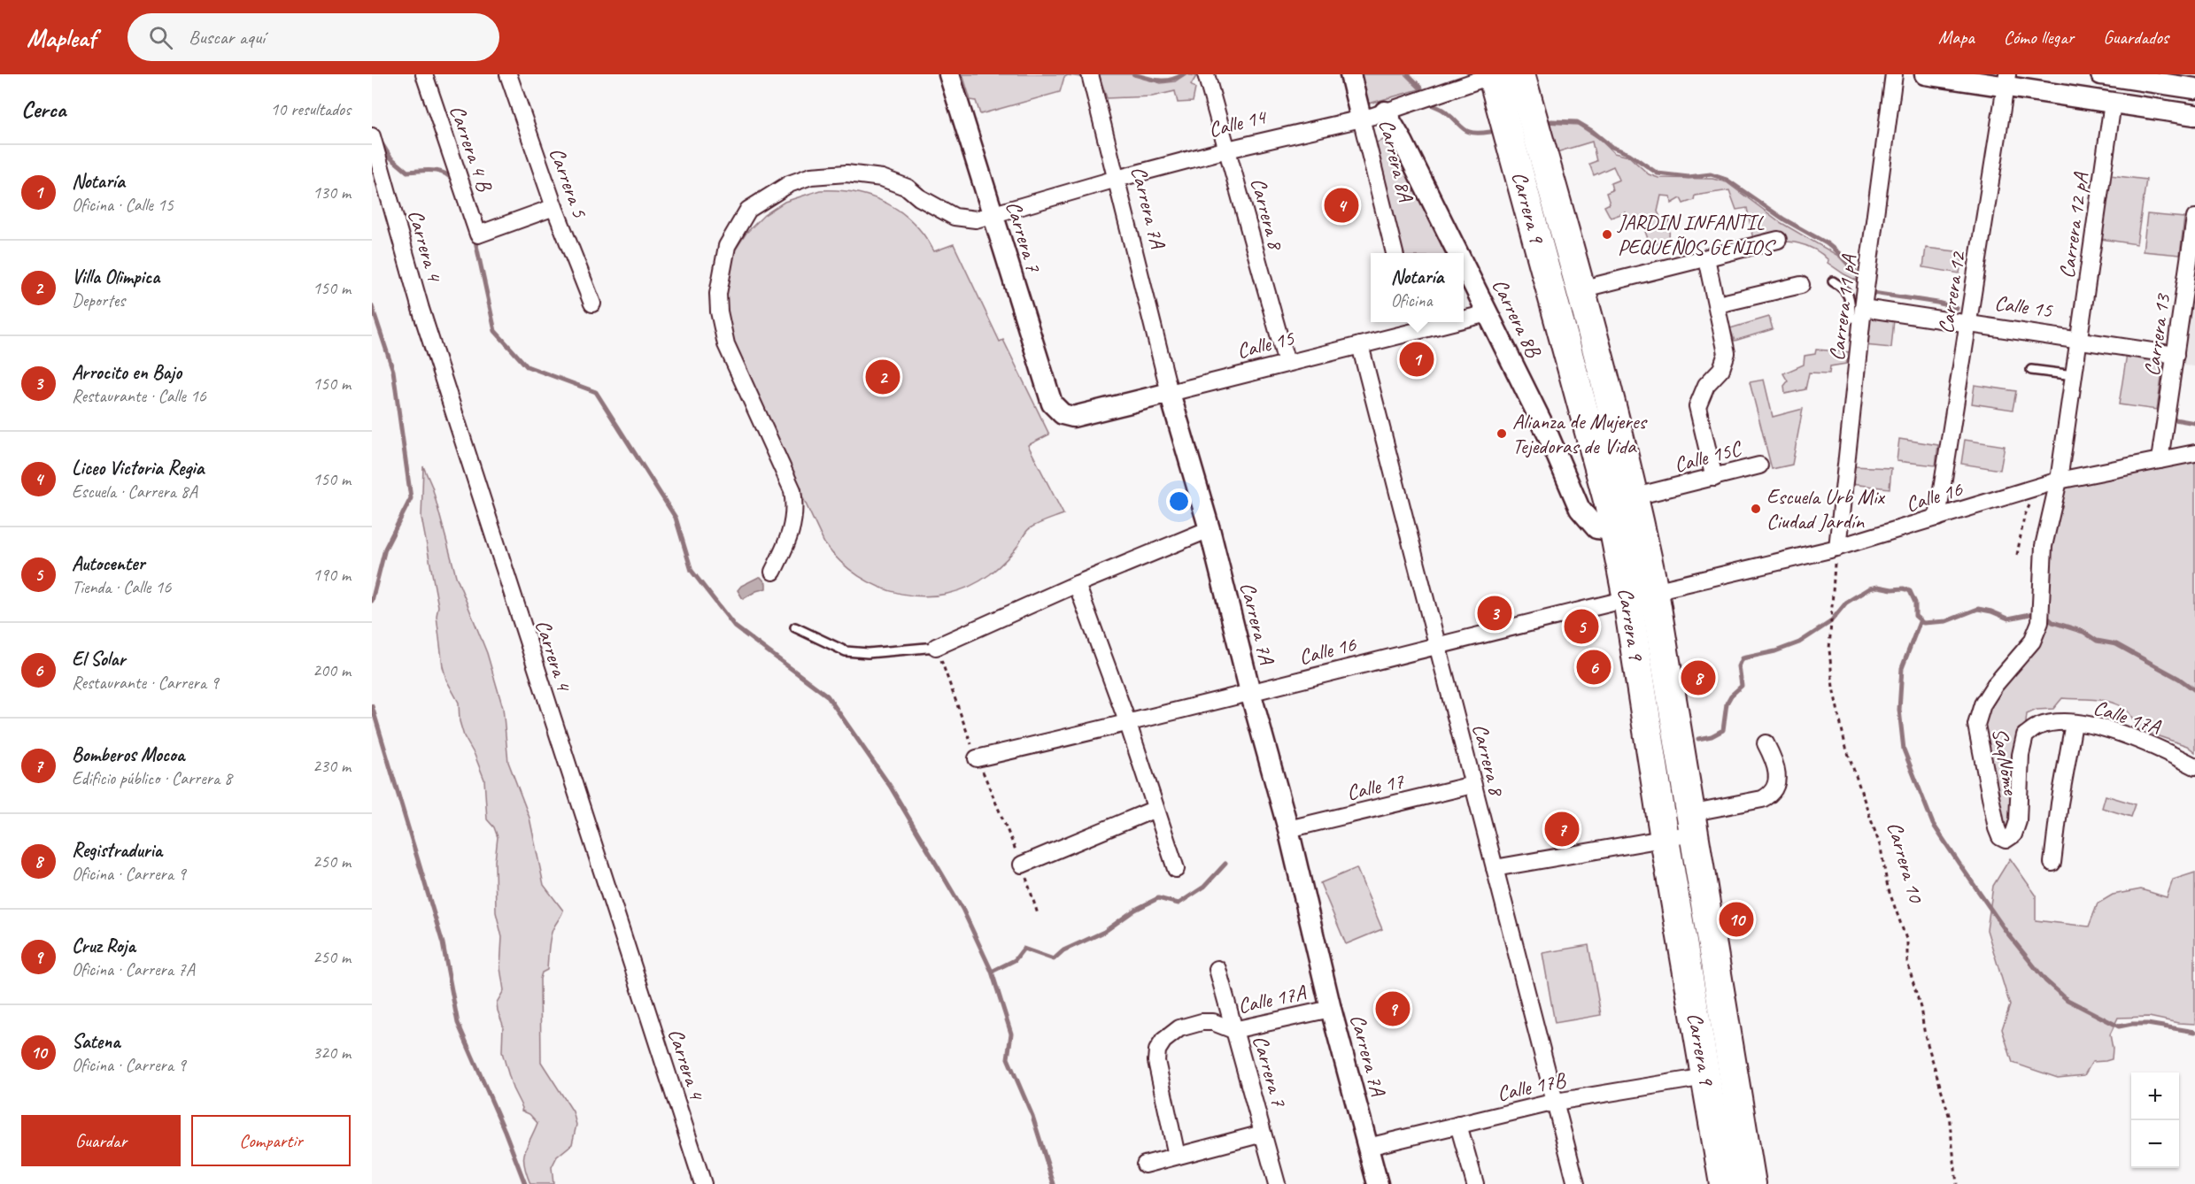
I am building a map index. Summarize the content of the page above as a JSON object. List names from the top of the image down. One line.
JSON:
{"streets":{"highway":["Carrera 9"],"street":["Calle 14","Carrera 4 B","Carrera 8A","Carrera 5","Carrera 7A","Carrera 8","Carrera 12 pA","Carrera 7","Carrera 4","Carrera 12","Calle 15","Carrera 11 pA","Carrera 8B","Carrera 13","Calle 15C","Calle 16","Calle 17A","SaqNome","Calle 17","Calle 17B"],"path":["Carrera 10"]},"crossings":[["Calle 14","Carrera 8A"],["Calle 14","Carrera 7A"],["Calle 14","Carrera 9"],["Calle 14","Carrera 8"],["Calle 14","Carrera 7"],["Calle 14","Carrera 8B"],["Carrera 4 B","Carrera 5"],["Carrera 7A","Calle 15"],["Carrera 7A","Calle 16"],["Carrera 7A","Calle 17A"],["Carrera 7A","Calle 17"],["Carrera 7A","Calle 17B"],["Carrera 9","Carrera 8B"],["Carrera 9","Calle 15C"],["Carrera 9","Calle 16"],["Carrera 9","Calle 17B"],["Carrera 8","Calle 15"],["Carrera 8","Calle 16"],["Carrera 8","Calle 17"],["Carrera 8","Calle 17B"],["Carrera 12 pA","Calle 15"],["Carrera 12 pA","Calle 16"],["Carrera 12 pA","SaqNome"],["Carrera 7","Calle 15"],["Carrera 7","Calle 17A"],["Carrera 12","Calle 15"],["Carrera 12","Calle 16"],["Calle 15","Carrera 11 pA"],["Calle 15","Carrera 8B"],["Calle 15","Carrera 13"],["Carrera 11 pA","Calle 16"],["Carrera 11 pA","Carrera 10"],["Carrera 13","Calle 16"],["Calle 16","SaqNome"],["Calle 16","Carrera 10"],["Calle 17A","SaqNome"]],"places":["JARDIN INFANTIL PEQUEÑOS GENIOS","Alianza de Mujeres Tejedoras de Vida","Escuela Urb Mix Ciudad Jardín"],"page":{"header":"Mapleaf","search":"Buscar aquí","nav":["Mapa","Cómo llegar","Guardados"],"heading":["Cerca","10 resultados"],"list":[{"mark":"1","name":"Notaría","note":"Oficina · Calle 15","value":"130 m"},{"mark":"2","name":"Villa Olimpica","note":"Deportes","value":"150 m"},{"mark":"3","name":"Arrocito en Bajo","note":"Restaurante · Calle 16","value":"150 m"},{"mark":"4","name":"Liceo Victoria Regia","note":"Escuela · Carrera 8A","value":"150 m"},{"mark":"5","name":"Autocenter","note":"Tienda · Calle 16","value":"190 m"},{"mark":"6","name":"El Solar","note":"Restaurante · Carrera 9","value":"200 m"},{"mark":"7","name":"Bomberos Mocoa","note":"Edificio público · Carrera 8","value":"230 m"},{"mark":"8","name":"Registraduria","note":"Oficina · Carrera 9","value":"250 m"},{"mark":"9","name":"Cruz Roja","note":"Oficina · Carrera 7A","value":"250 m"},{"mark":"10","name":"Satena","note":"Oficina · Carrera 9","value":"320 m"}],"pins":["4","1","2","3","5","6","8","7","10","9"],"popup":["Notaría","Oficina"],"map_buttons":["+","−"],"buttons":["Guardar","Compartir"]}}
